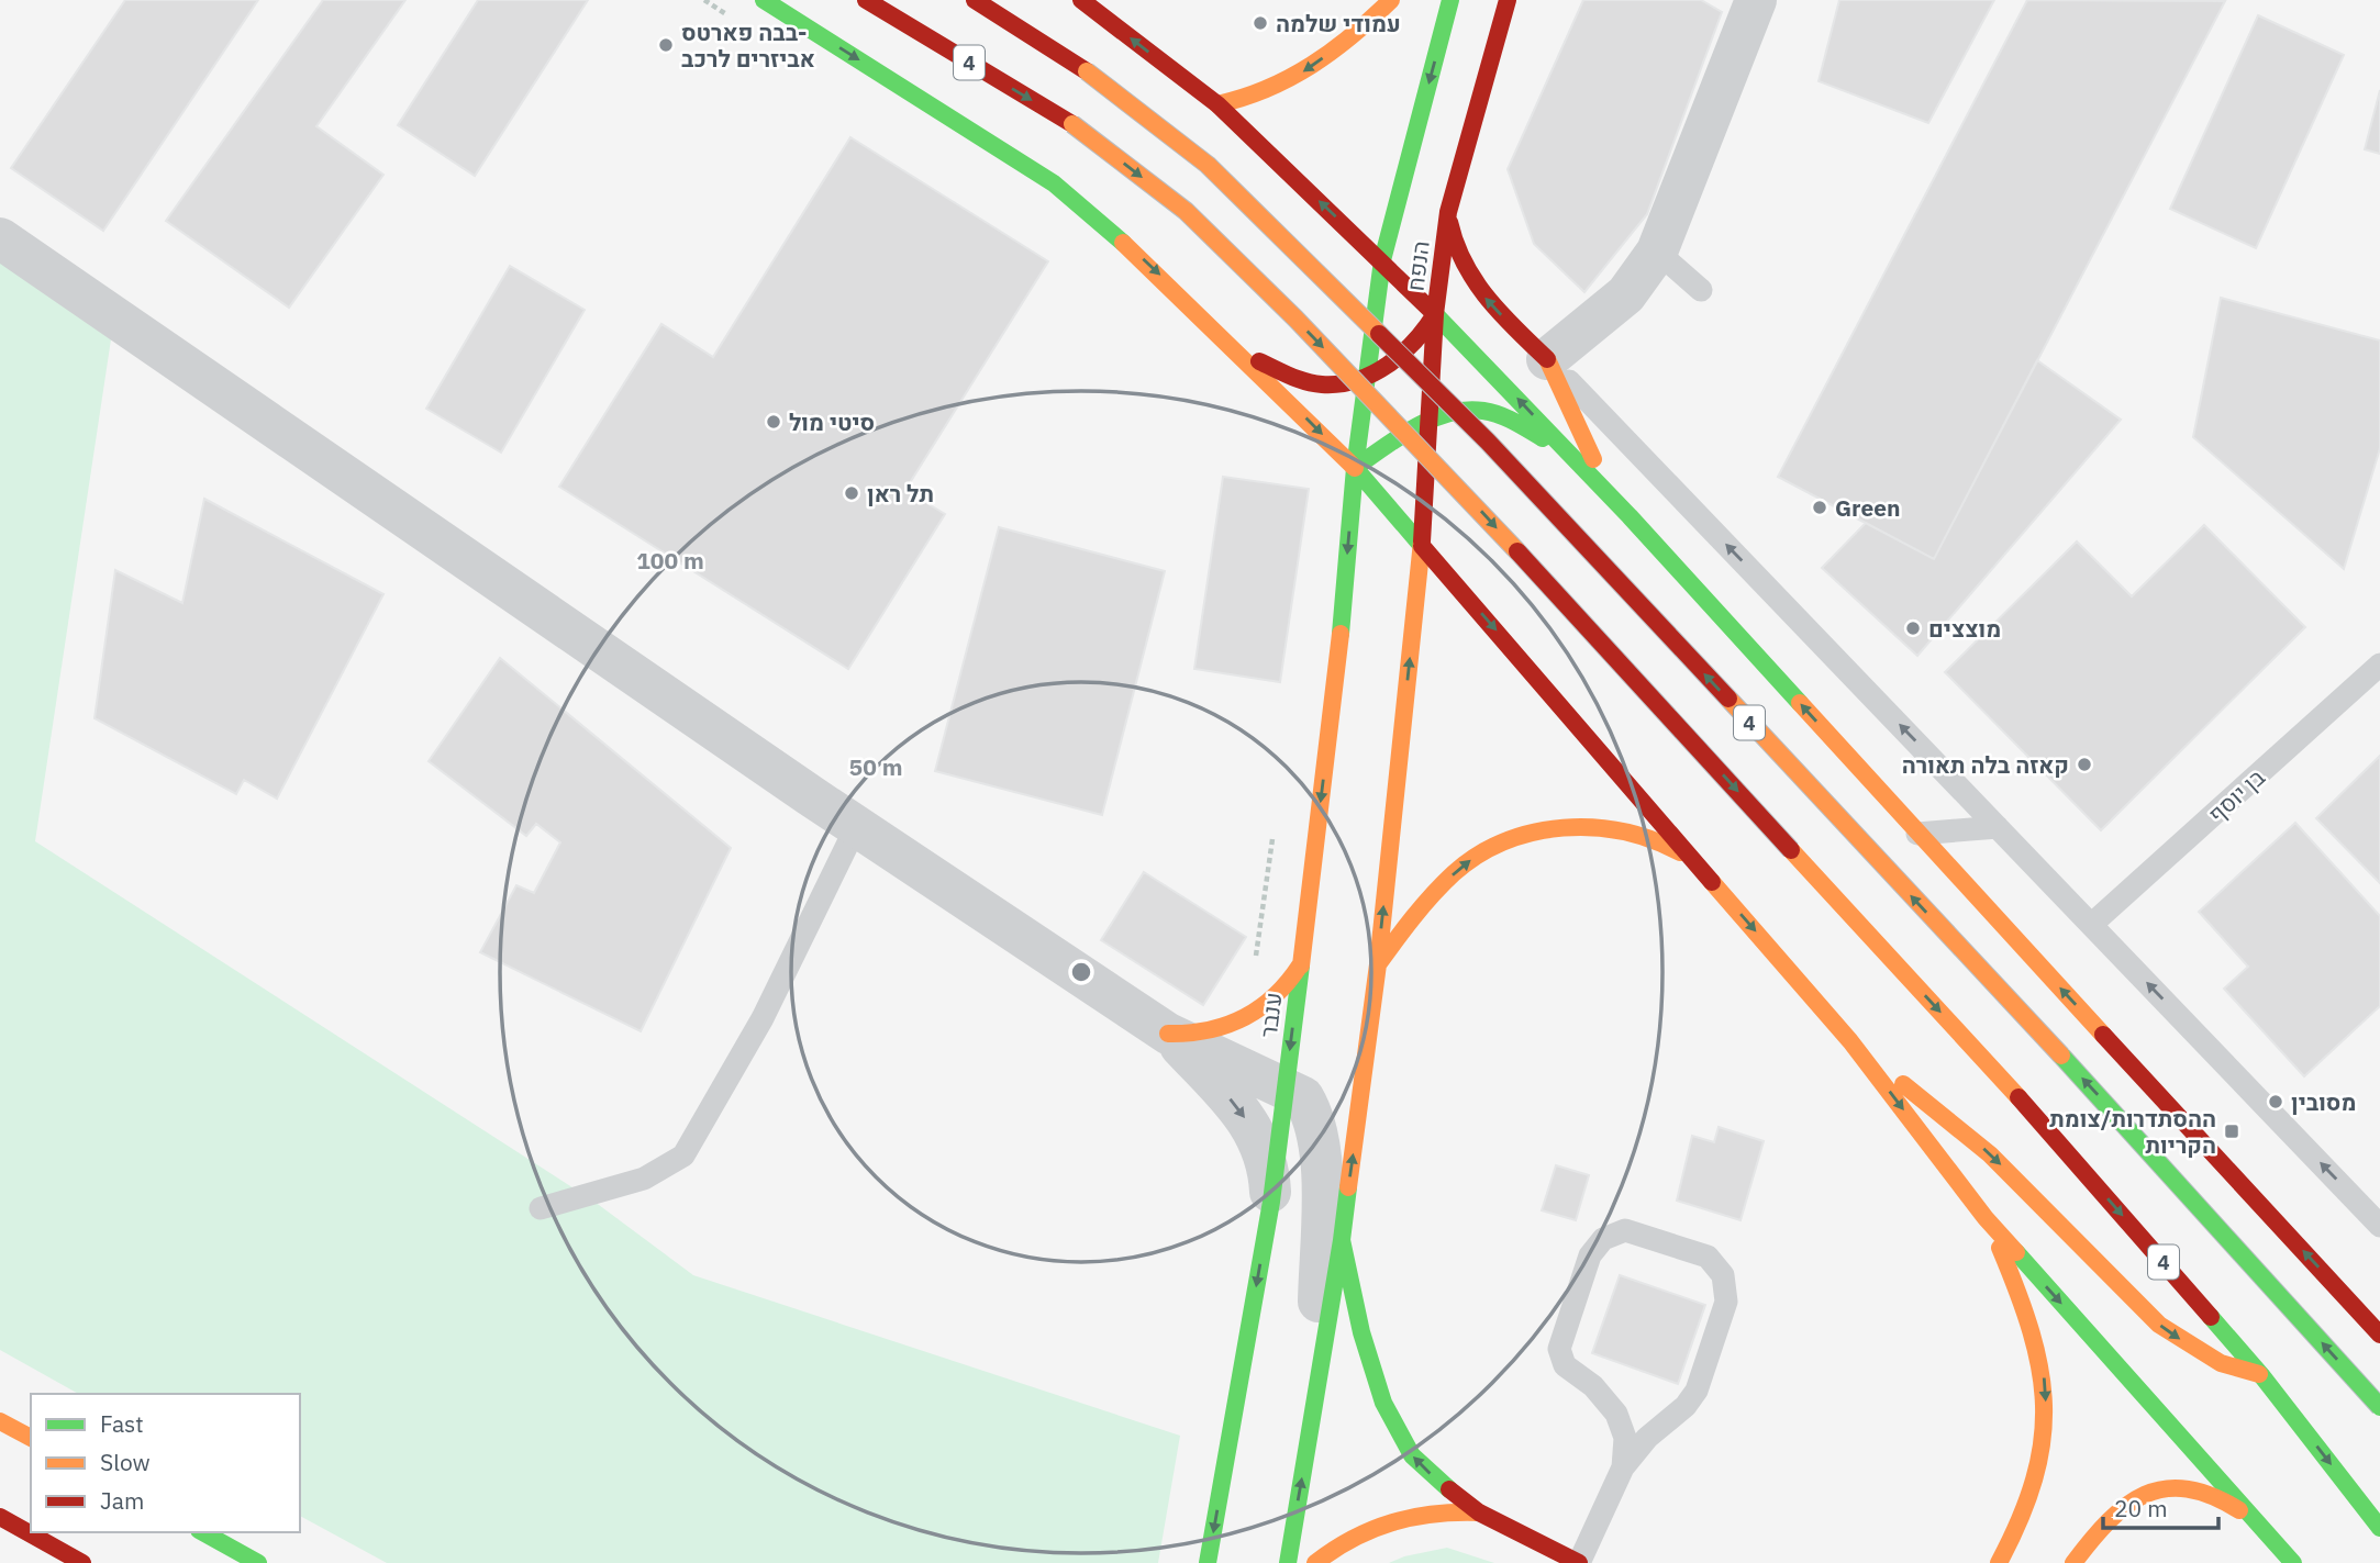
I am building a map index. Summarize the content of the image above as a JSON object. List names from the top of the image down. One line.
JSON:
{"streets":{"main road":["4","הנפח","ענבר"],"lane":["בן יוסף"]},"crossings":[["הנפח","ענבר"]],"places":{"other":["עמודי שלמה","בבה פארטס- אביזרים לרכב","סיטי מול","תל ראן","Green","מוצצים","קאזה בלה תאורה","מסובין"],"transit":["ההסתדרות/צומת הקריות"]},"legend":["Fast","Slow","Jam"],"scale_bar":"20 m","rings":["100 m","50 m"]}
